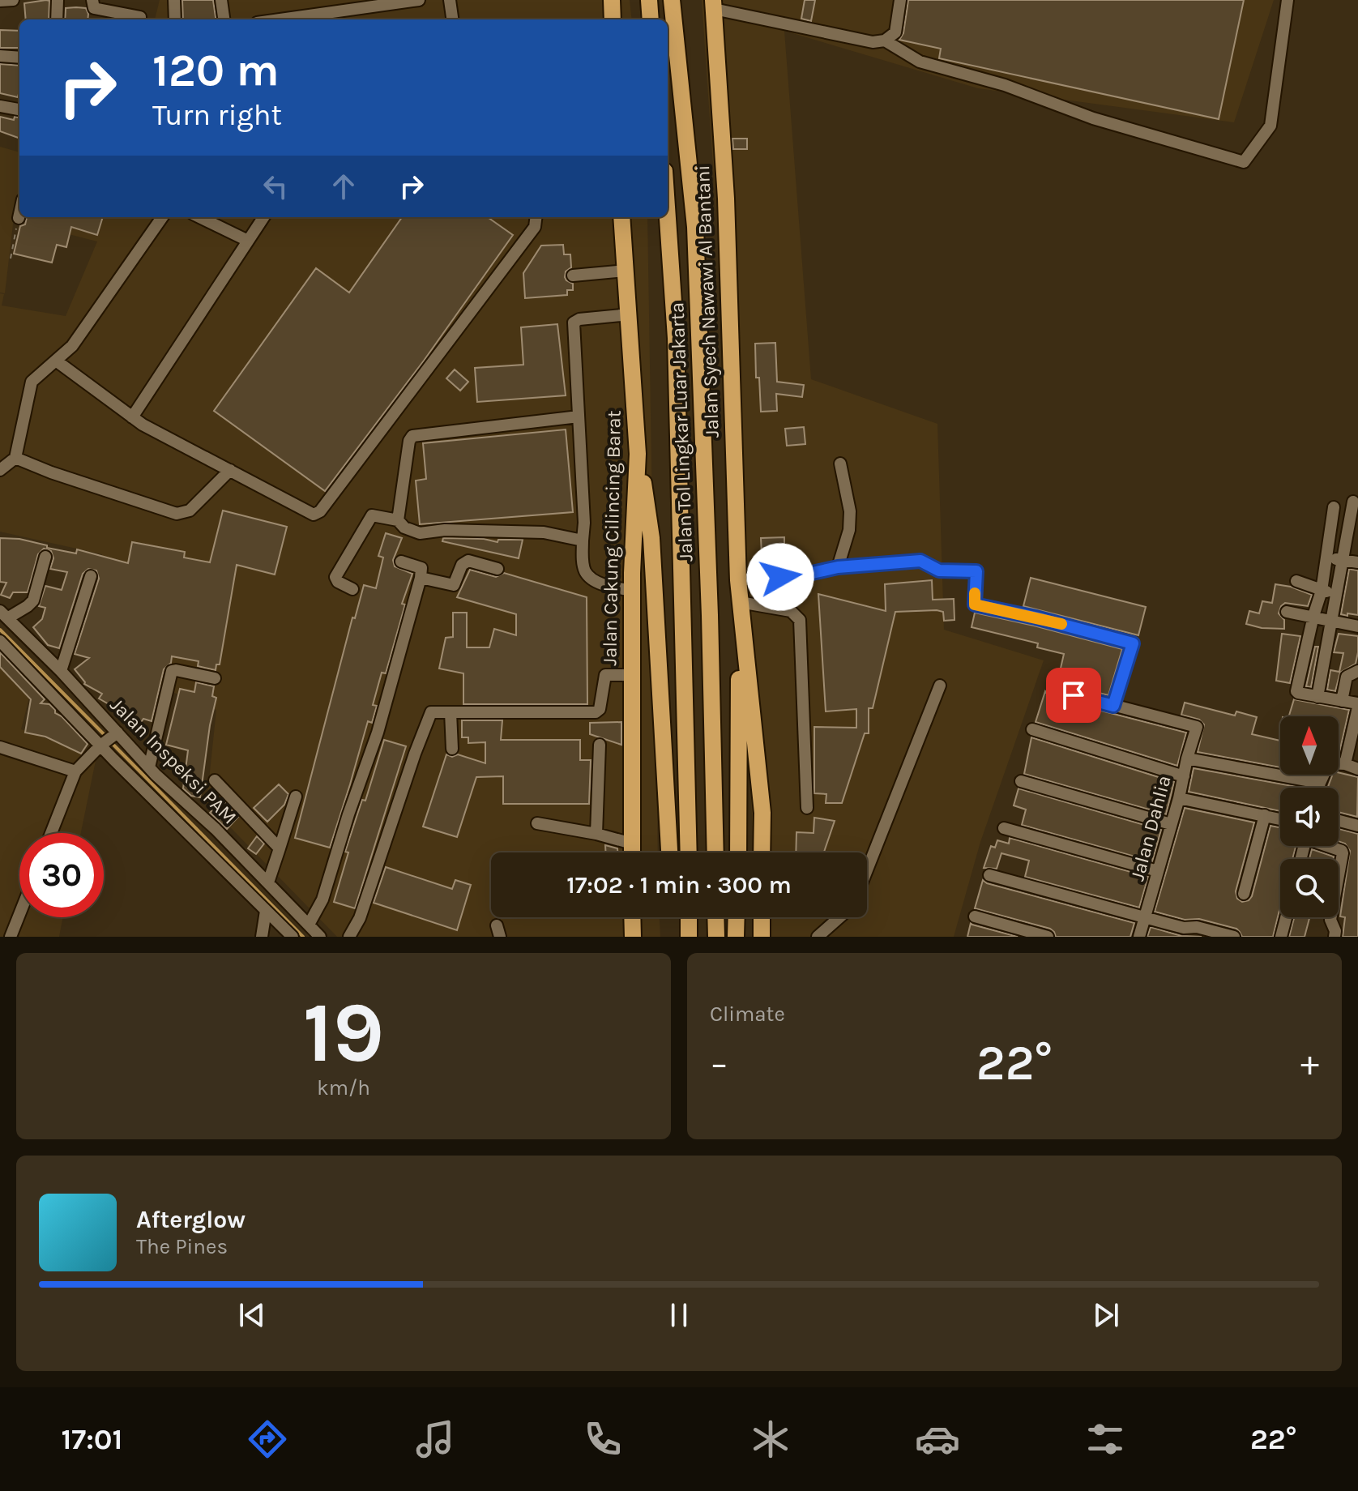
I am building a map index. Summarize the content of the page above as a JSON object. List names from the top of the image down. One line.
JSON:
{"streets":{"highway":["Jalan Syech Nawawi Al Bantani","Jalan Tol Lingkar Luar Jakarta","Jalan Cakung Cilincing Barat"],"street":["Jalan Inspeksi PAM","Jalan Dahlia"]},"north":"top","page":{"turn":["120 m","Turn right"],"limit":"30","trip":"17:02 · 1 min · 300 m","tile":[["19","km/h"],"Climate"],"heat":["−","22°","+"],"song":["Afterglow","The Pines"],"tabs":["17:01","22°"]}}
